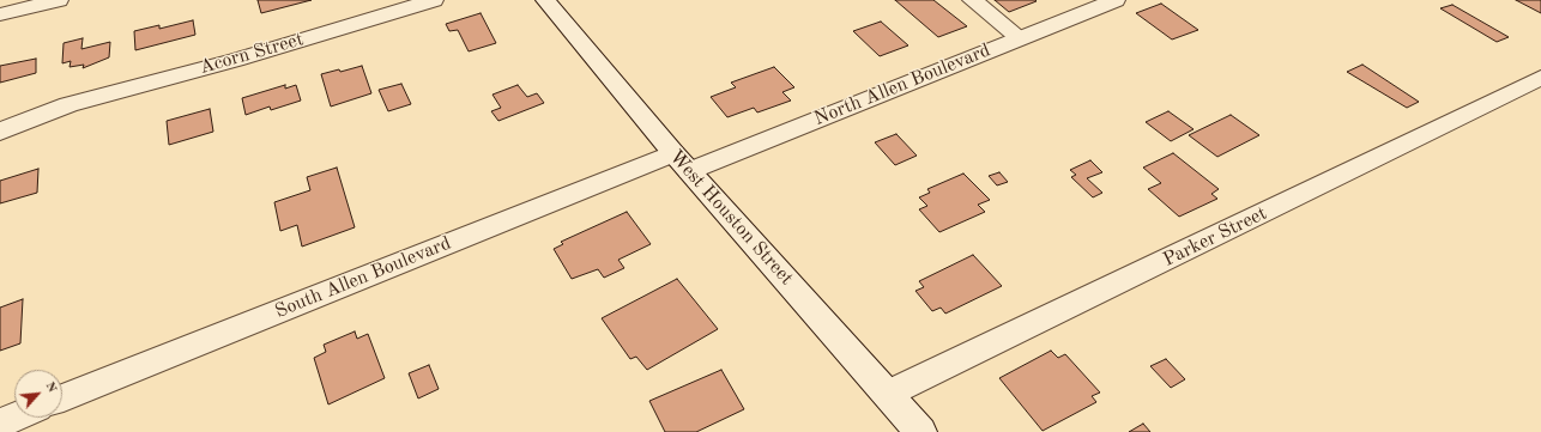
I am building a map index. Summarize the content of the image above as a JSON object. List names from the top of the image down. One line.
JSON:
{"streets":{"street":["Acorn Street","North Allen Boulevard","West Houston Street","Parker Street","South Allen Boulevard"]},"crossings":[["North Allen Boulevard","West Houston Street"],["North Allen Boulevard","South Allen Boulevard"],["West Houston Street","Parker Street"],["West Houston Street","South Allen Boulevard"]],"north":"top right"}
